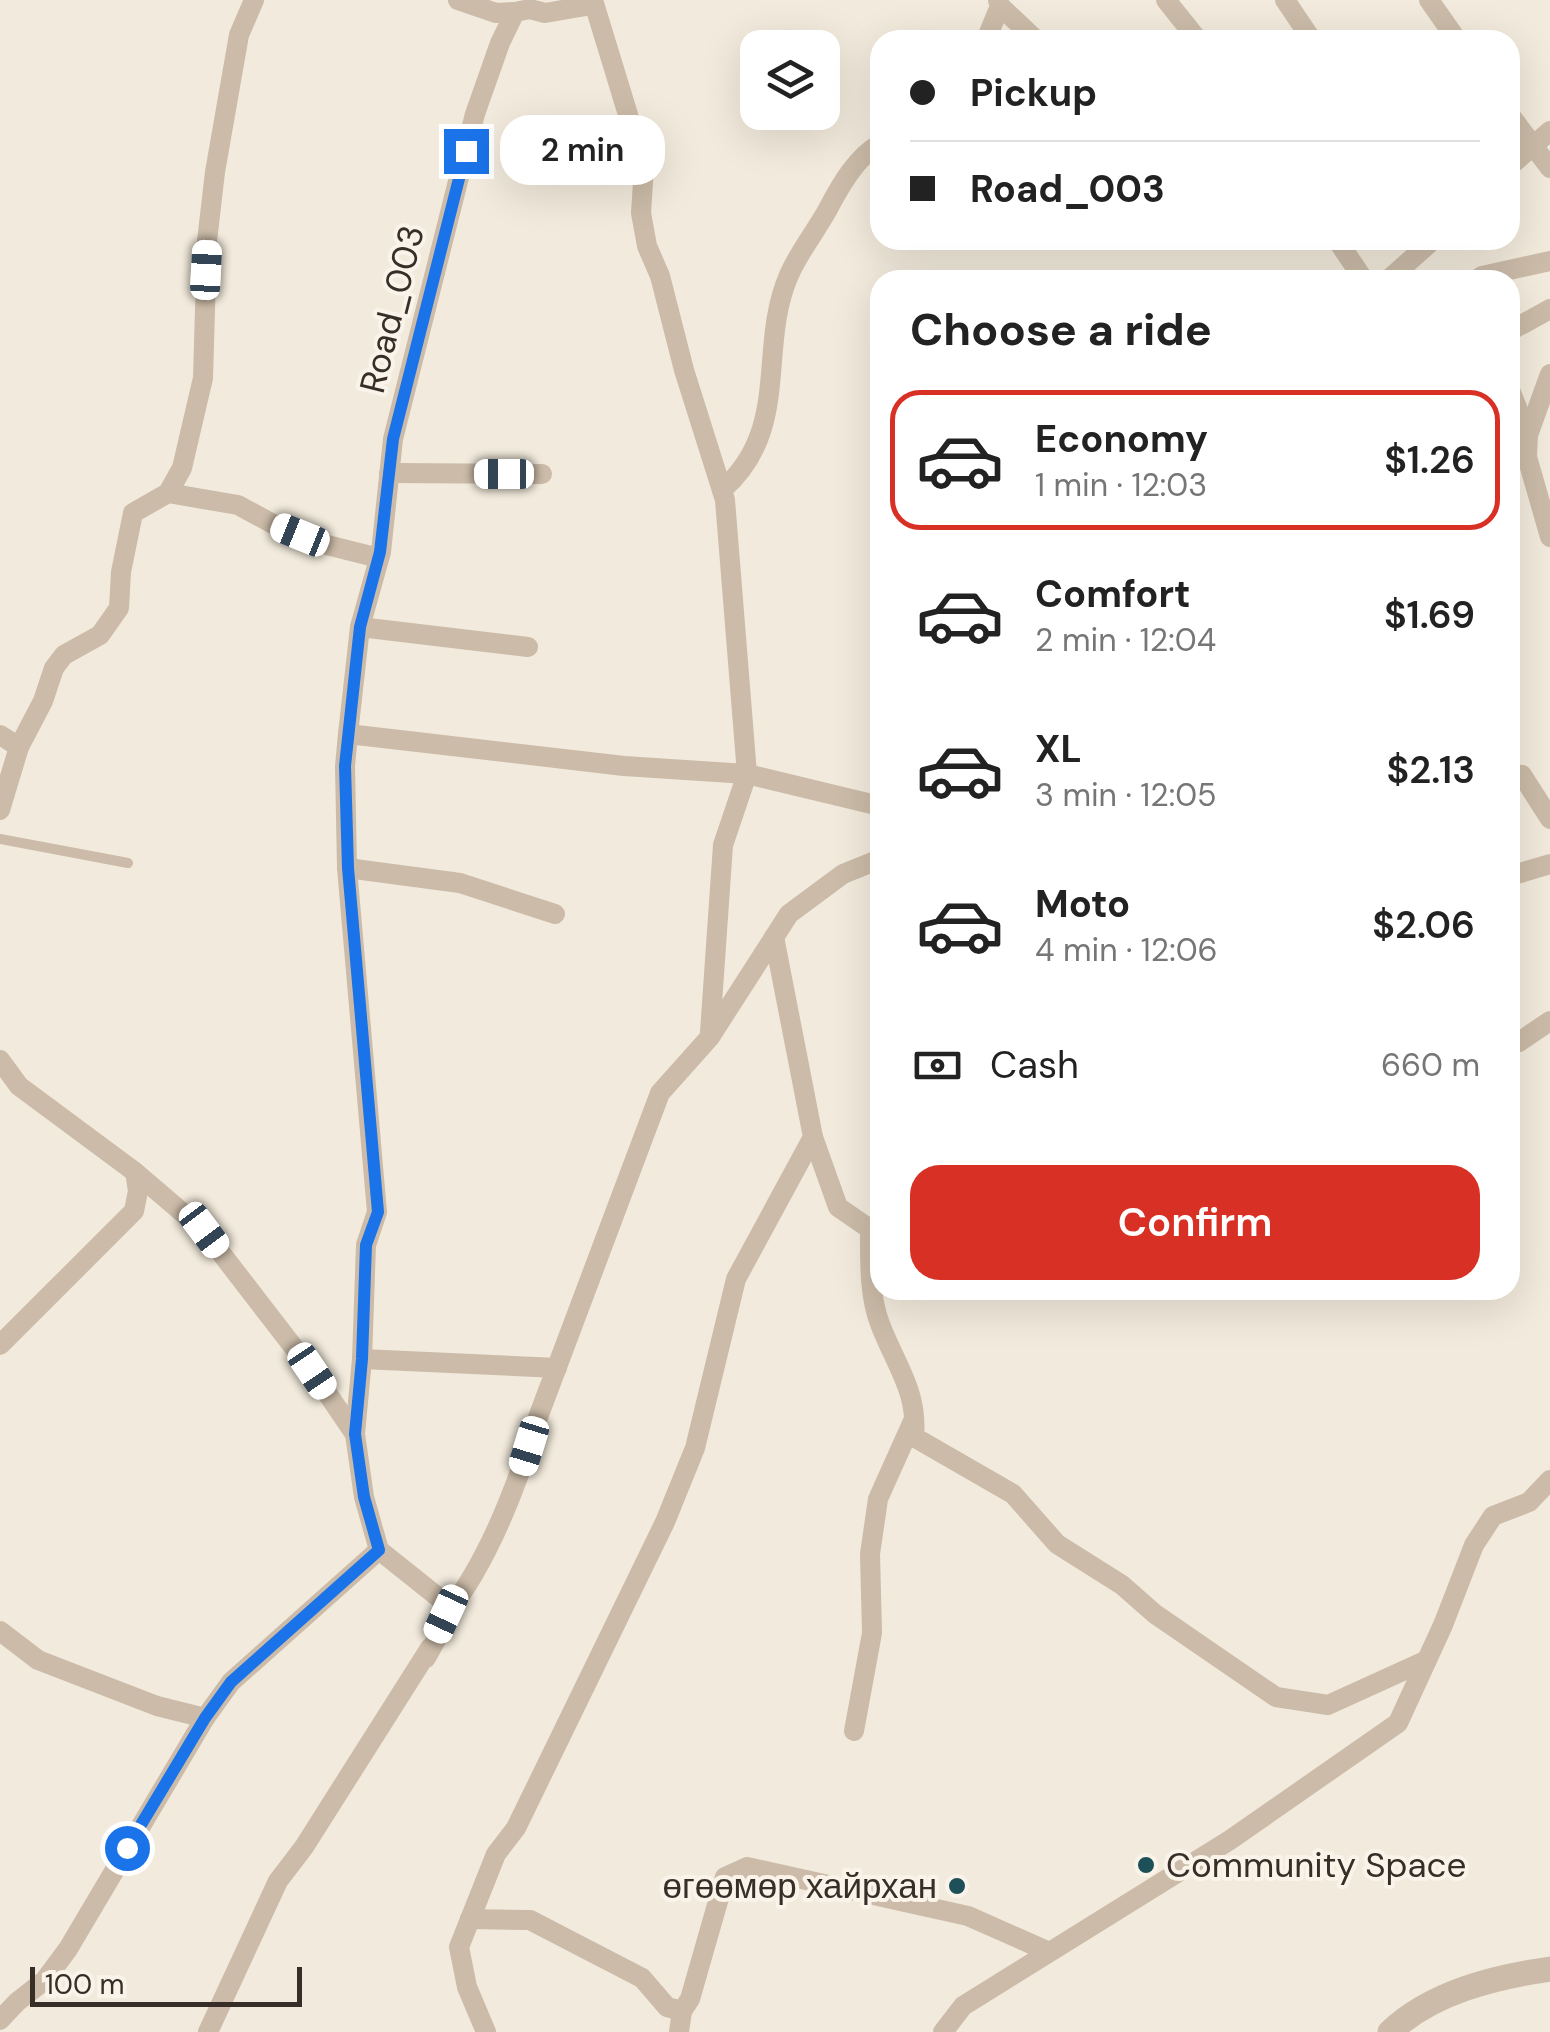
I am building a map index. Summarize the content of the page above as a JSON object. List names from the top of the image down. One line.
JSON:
{"streets":{"street":["Road_003"]},"places":["Community Space","өгөөмөр хайрхан"],"scale_bar":"100 m","page":{"banner":["Pickup","Road_003"],"bubble":"2 min","heading":"Choose a ride","list":[{"name":"Economy","note":"1 min · 12:03","value":"$1.26"},{"name":"Comfort","note":"2 min · 12:04","value":"$1.69"},{"name":"XL","note":"3 min · 12:05","value":"$2.13"},{"name":"Moto","note":"4 min · 12:06","value":"$2.06"}],"pay":["Cash","660 m"],"buttons":"Confirm","scale":"100 m"}}
